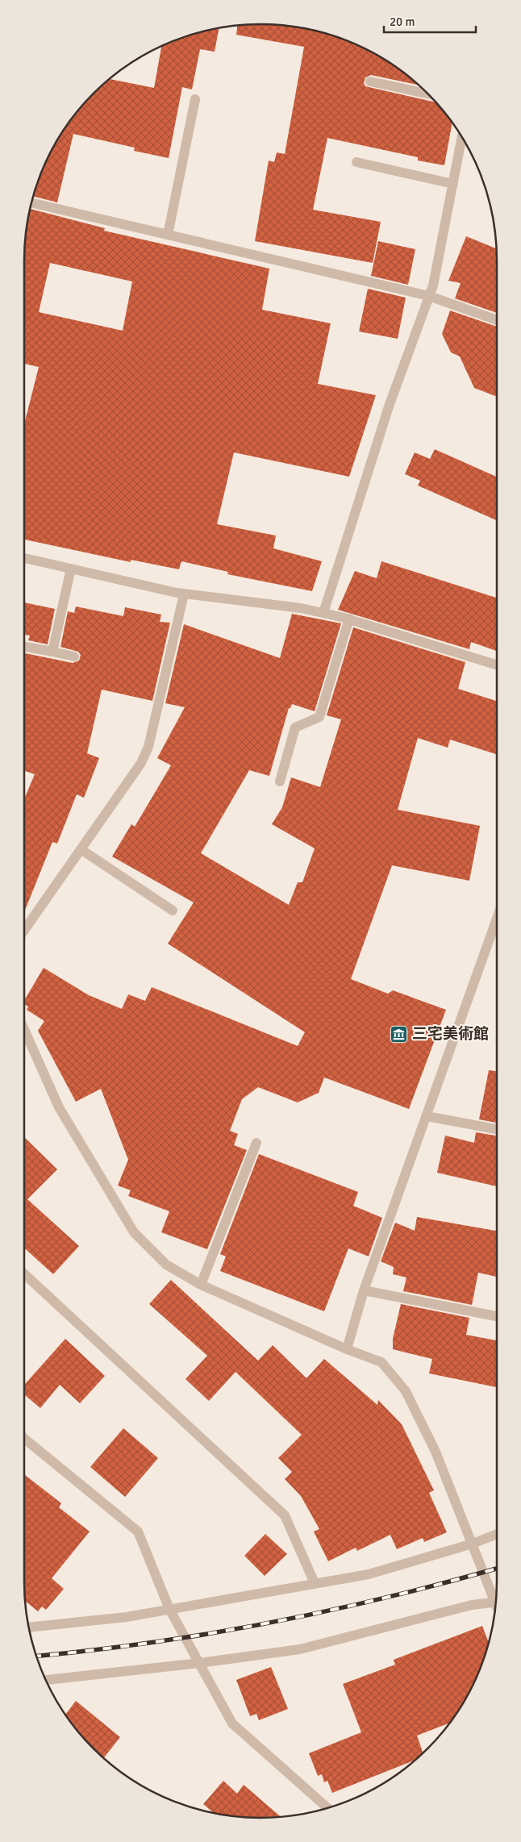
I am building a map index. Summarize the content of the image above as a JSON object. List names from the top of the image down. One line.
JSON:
{"places":{"museum":["三宅美術館"]},"scale_bar":"20 m"}
